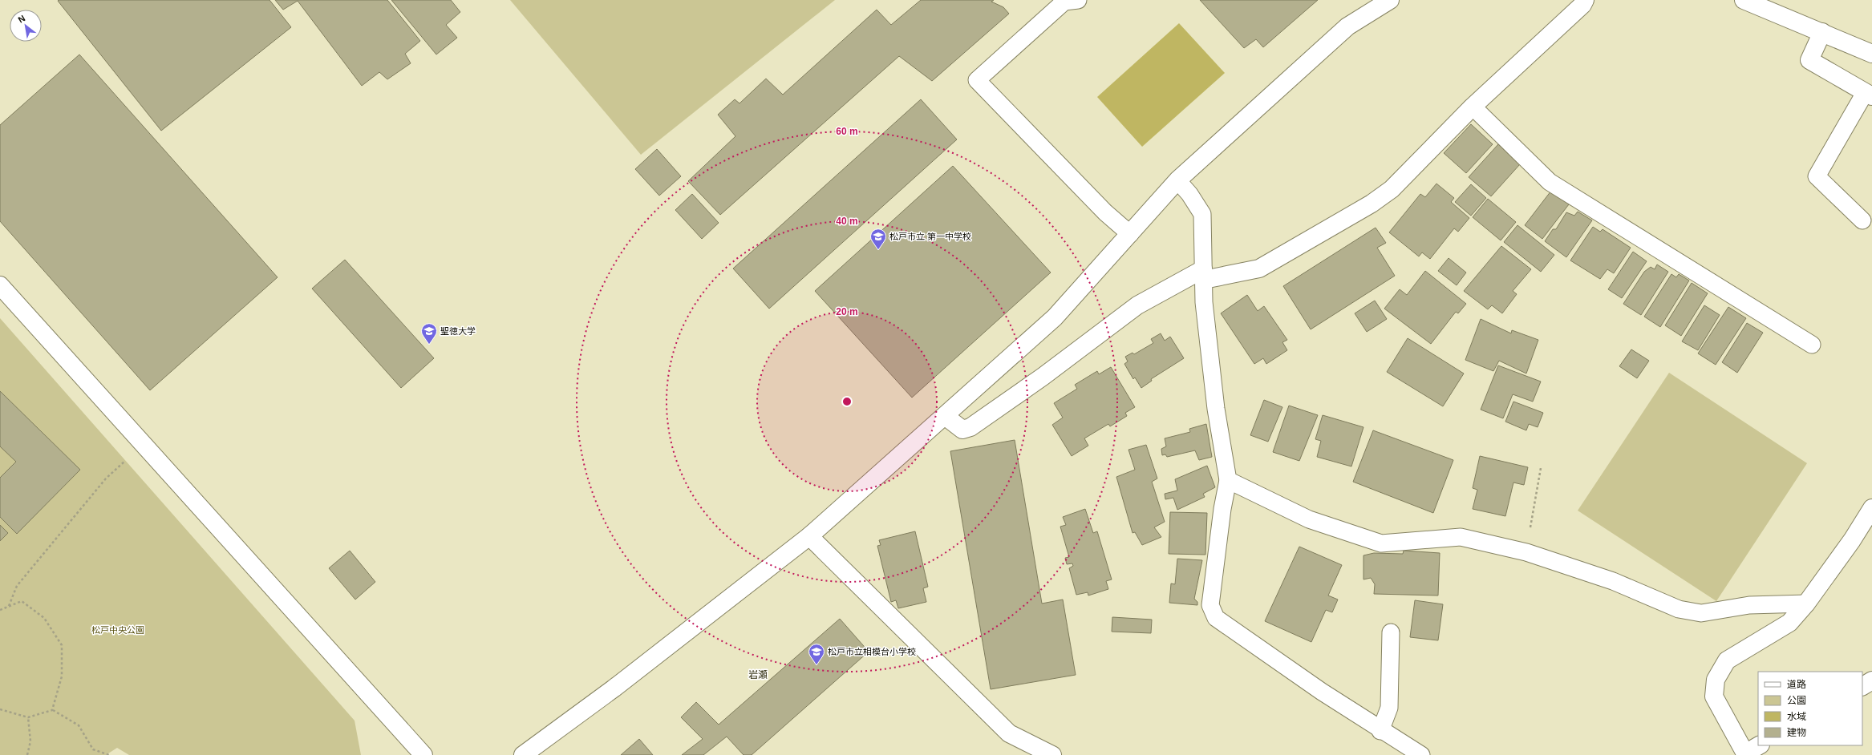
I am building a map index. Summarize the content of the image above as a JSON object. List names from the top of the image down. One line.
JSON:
{"districts":["岩瀬"],"parks":["松戸中央公園"],"places":{"school or university":["松戸市立 第一中学校","聖徳大学","松戸市立相模台小学校"]},"legend":["道路","公園","水域","建物"],"north":"top left","rings":["60 m","40 m","20 m"]}
